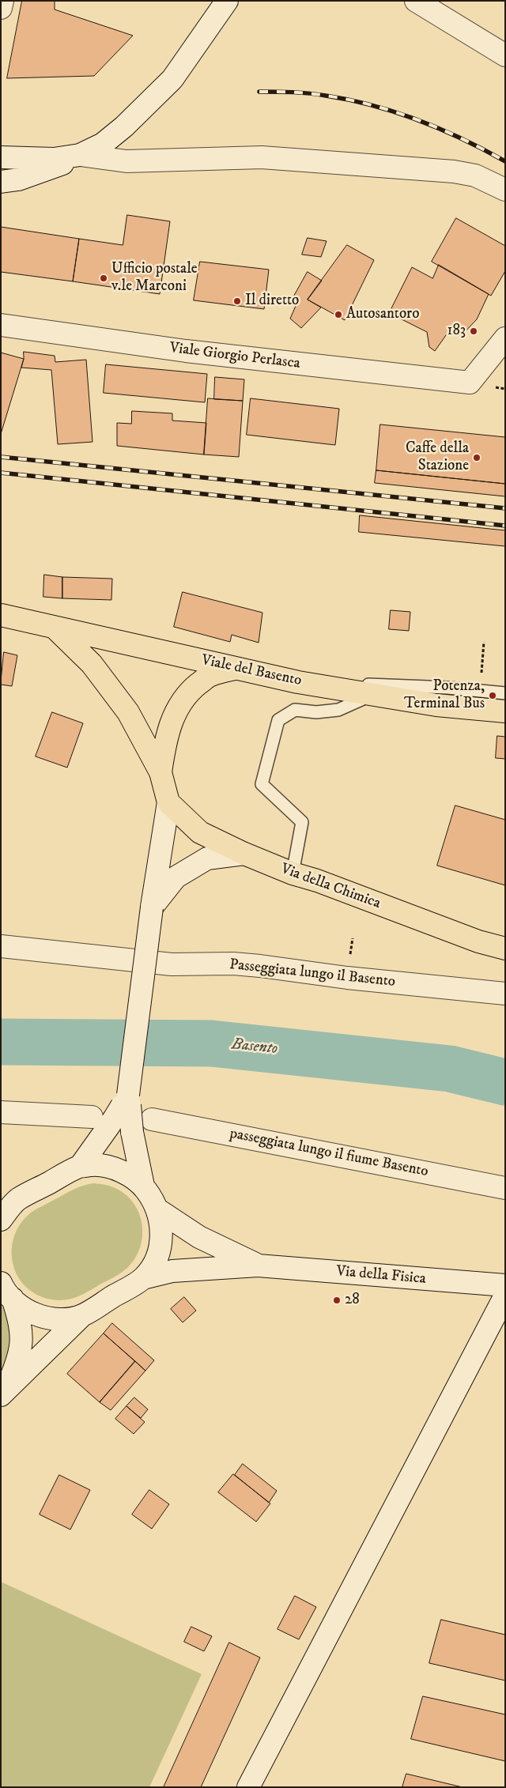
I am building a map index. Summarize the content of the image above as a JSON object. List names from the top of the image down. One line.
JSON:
{"streets":{"main road":["Viale del Basento","Via della Chimica"],"street":["Viale Giorgio Perlasca","Passeggiata lungo il Basento","passeggiata lungo il fiume Basento","Via della Fisica"]},"water":["Basento"],"places":["Ufficio postale v.le Marconi","Il diretto","Autosantoro","183","Caffe della Stazione","Potenza, Terminal Bus","28"]}
